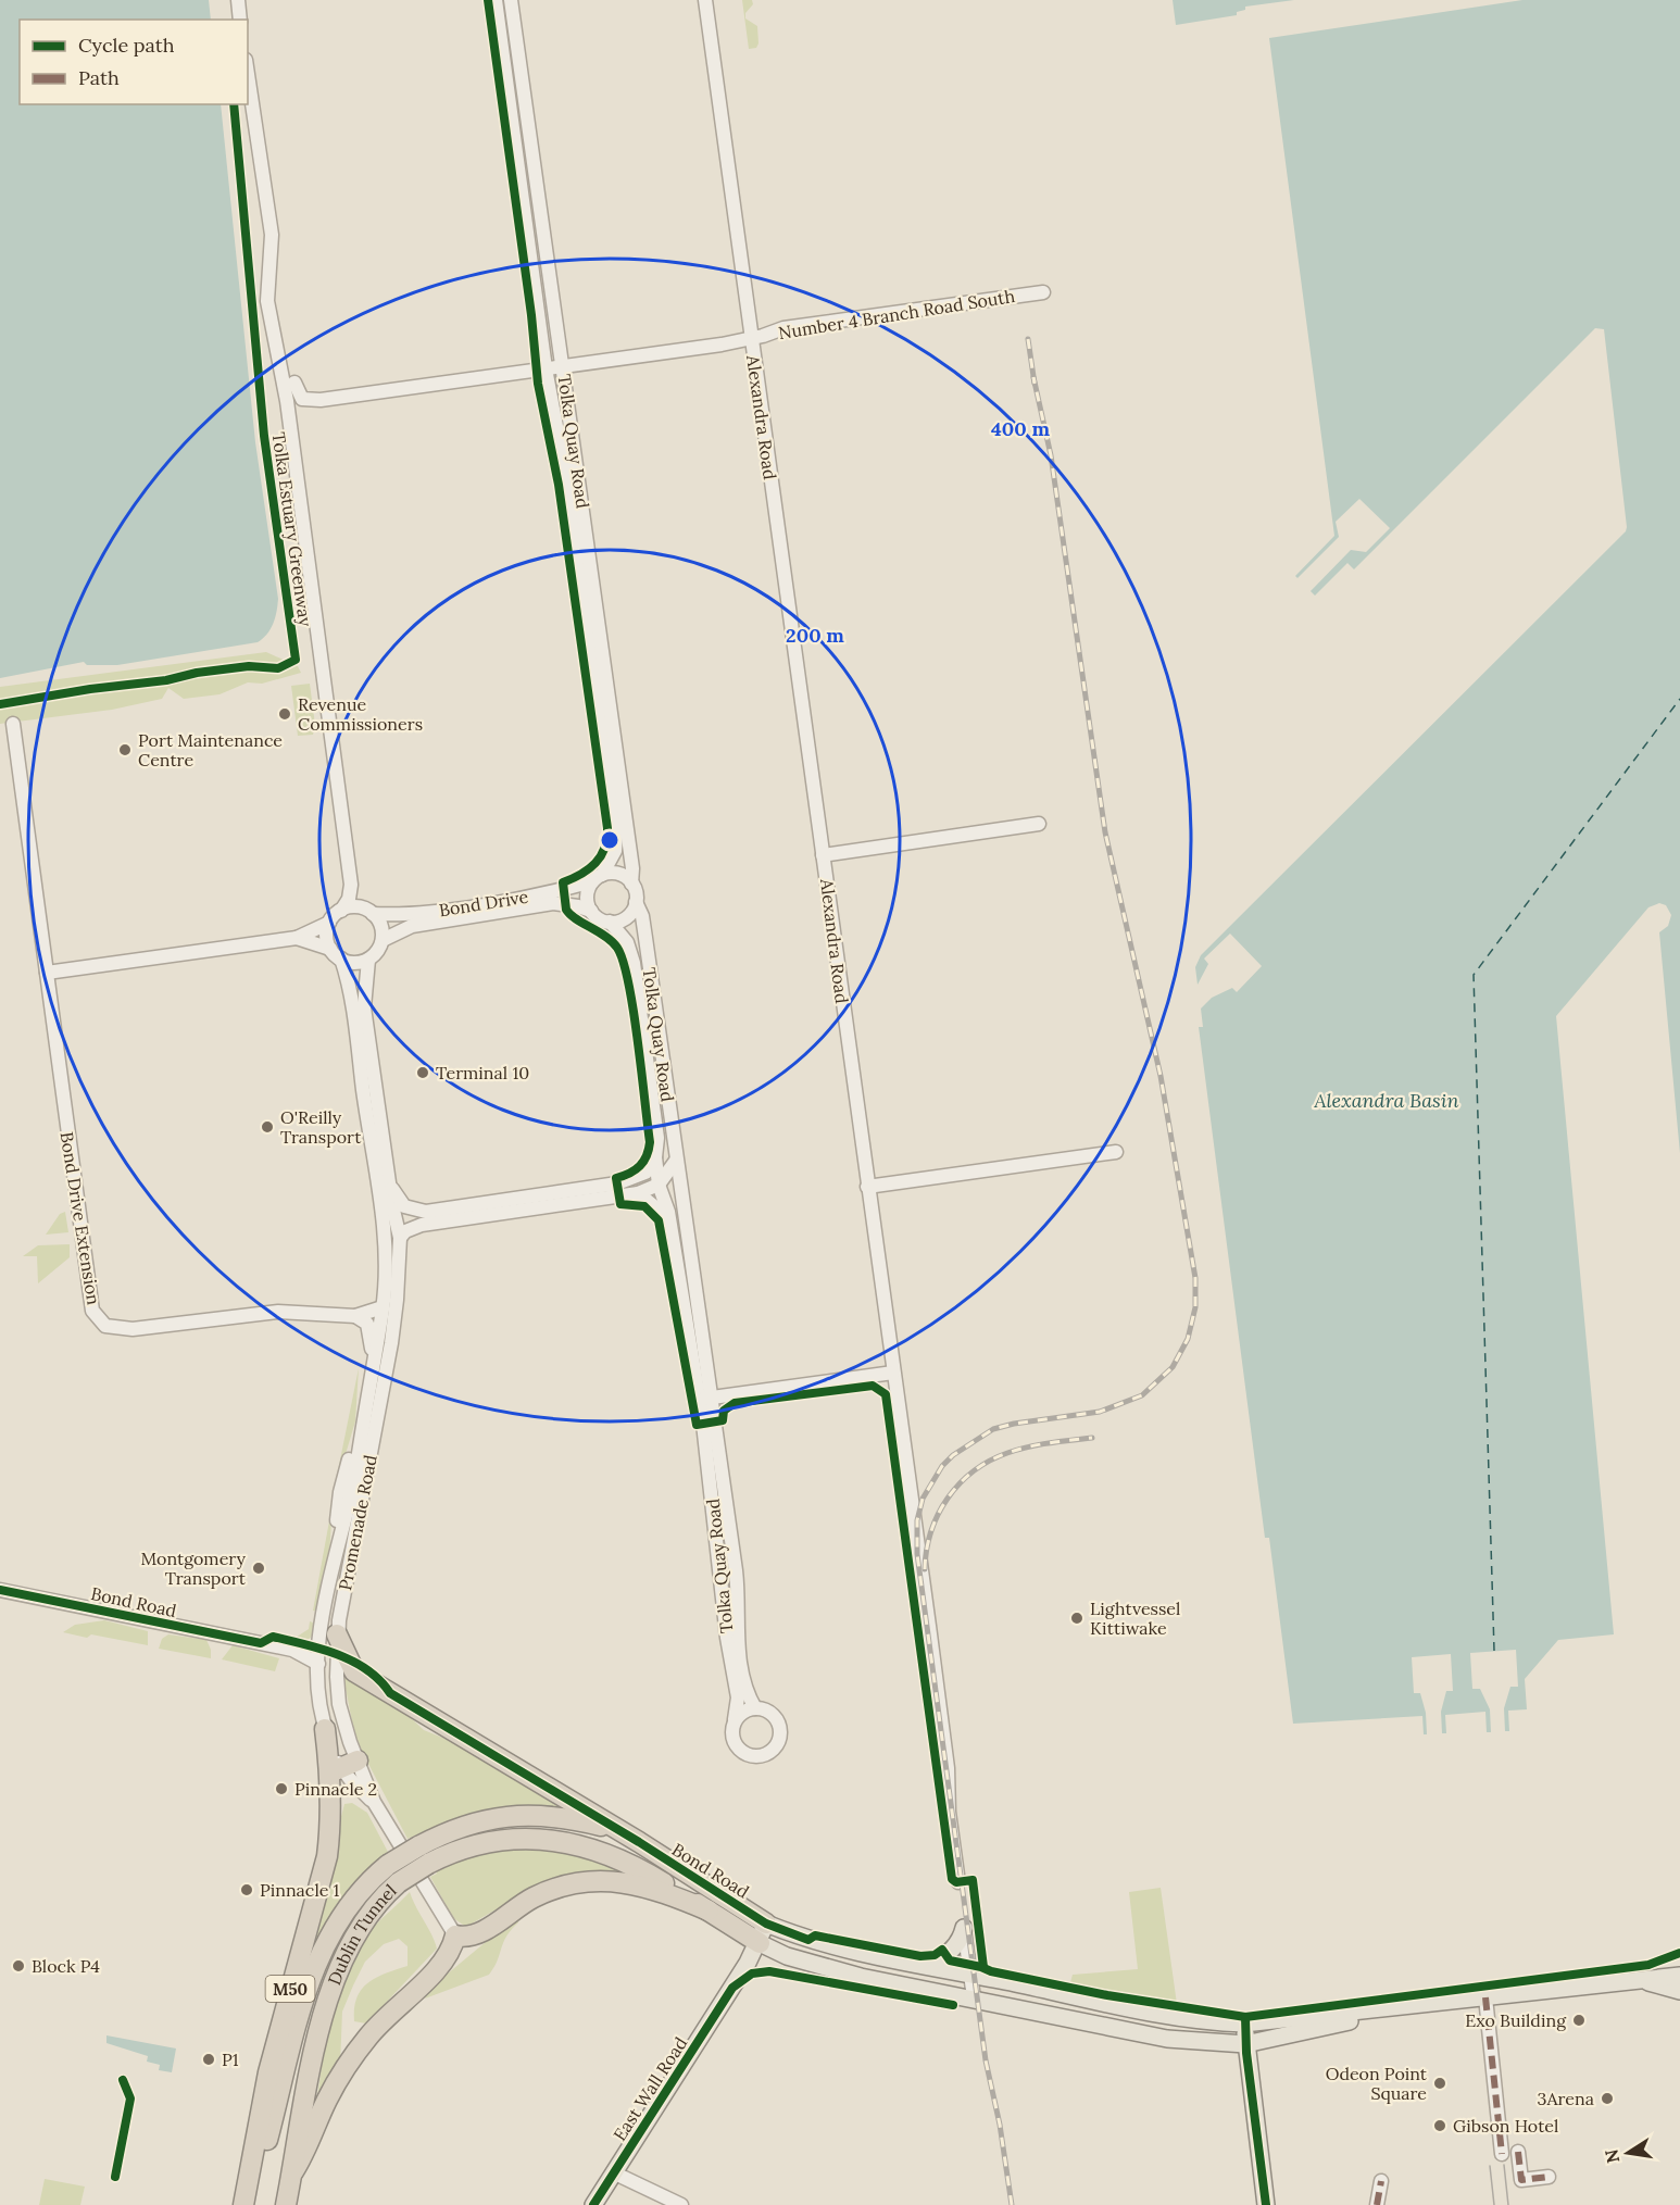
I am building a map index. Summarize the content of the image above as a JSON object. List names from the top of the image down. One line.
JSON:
{"streets":{"highway":["Bond Road","Dublin Tunnel","M50"],"main road":["East Wall Road"],"street":["Number 4 Branch Road South","Alexandra Road","Tolka Quay Road","Bond Drive","Bond Drive Extension","Promenade Road"],"cycle path":["Tolka Estuary Greenway"]},"crossings":[["Number 4 Branch Road South","Alexandra Road"],["Number 4 Branch Road South","Tolka Quay Road"],["Tolka Quay Road","Bond Drive"],["Bond Drive","Promenade Road"],["Bond Drive Extension","Promenade Road"],["Promenade Road","Bond Road"],["Promenade Road","M50"],["Bond Road","Dublin Tunnel"],["Bond Road","East Wall Road"],["Dublin Tunnel","M50"]],"water":["Alexandra Basin"],"places":["Revenue Commissioners","Port Maintenance Centre","Terminal 10","O'Reilly Transport","Montgomery Transport","Lightvessel Kittiwake","Pinnacle 2","Pinnacle 1","Block P4","Exo Building","P1","Odeon Point Square","3Arena","Gibson Hotel"],"legend":["Cycle path","Path"],"north":"left","rings":["400 m","200 m"]}
